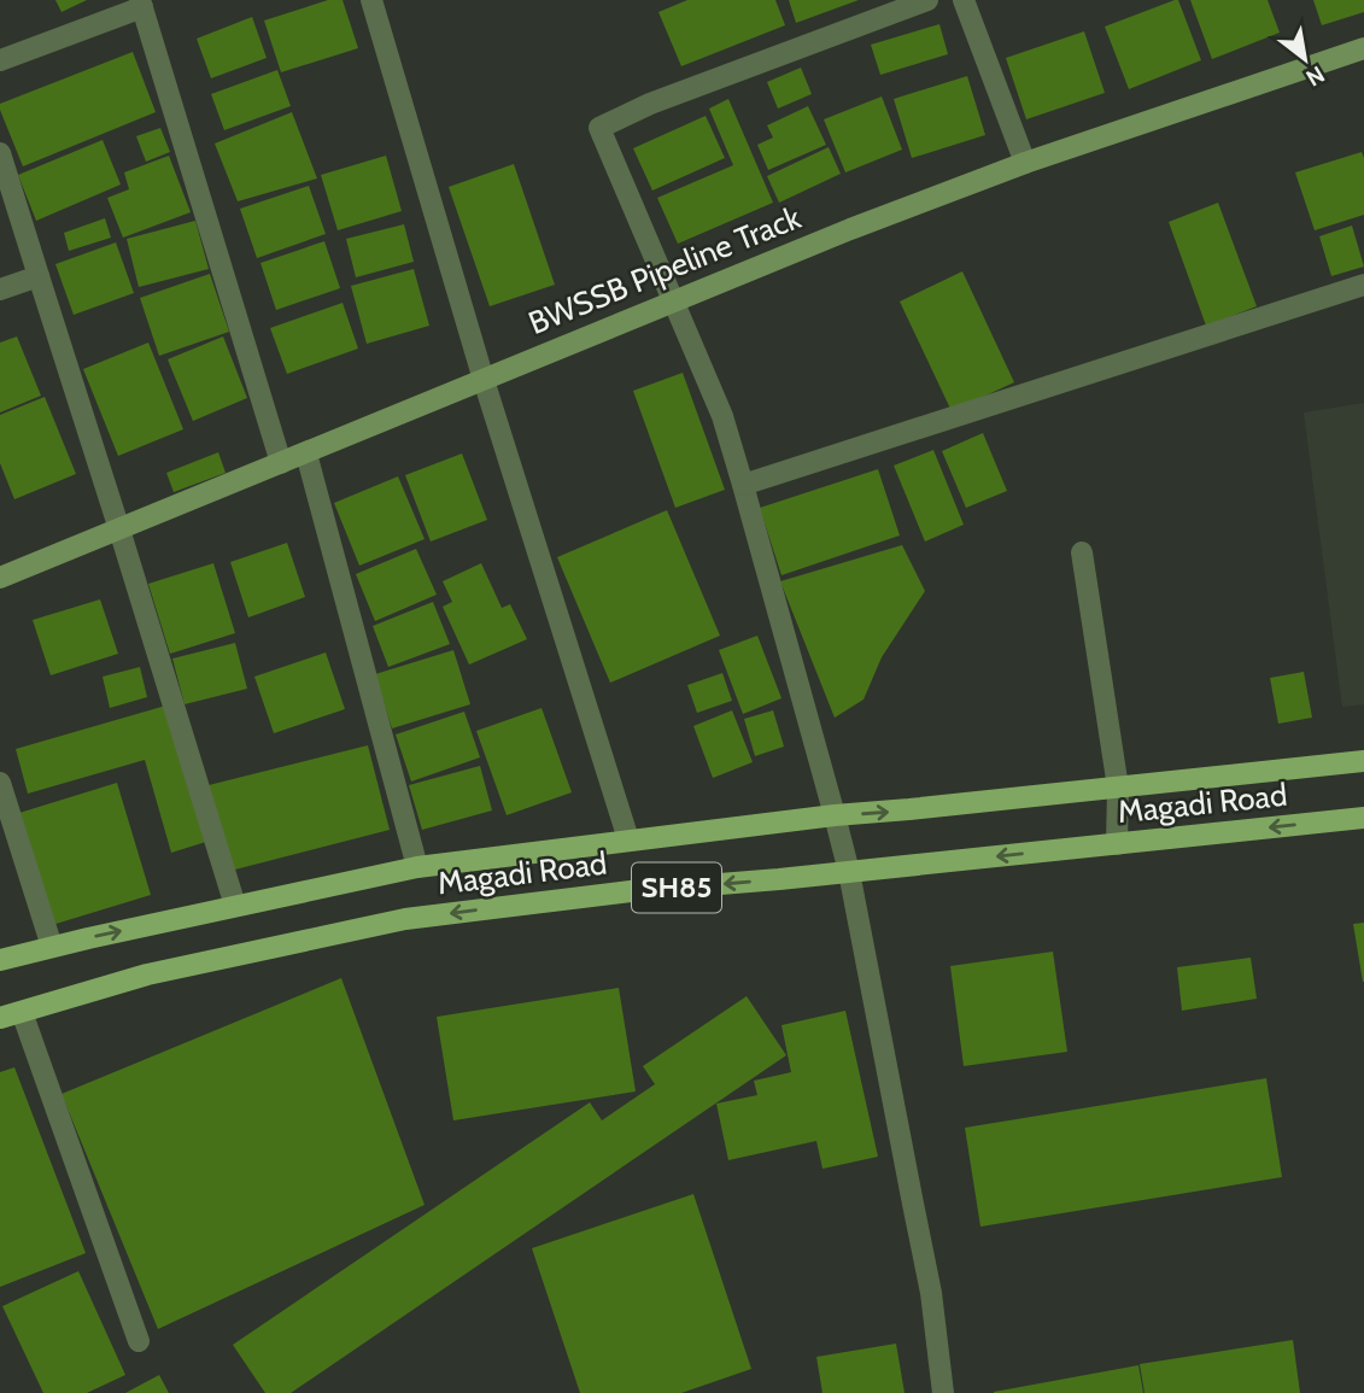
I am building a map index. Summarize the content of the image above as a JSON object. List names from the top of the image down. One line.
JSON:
{"streets":{"main road":["Magadi Road","SH85"],"street":["BWSSB Pipeline Track"]},"north":"bottom right"}
